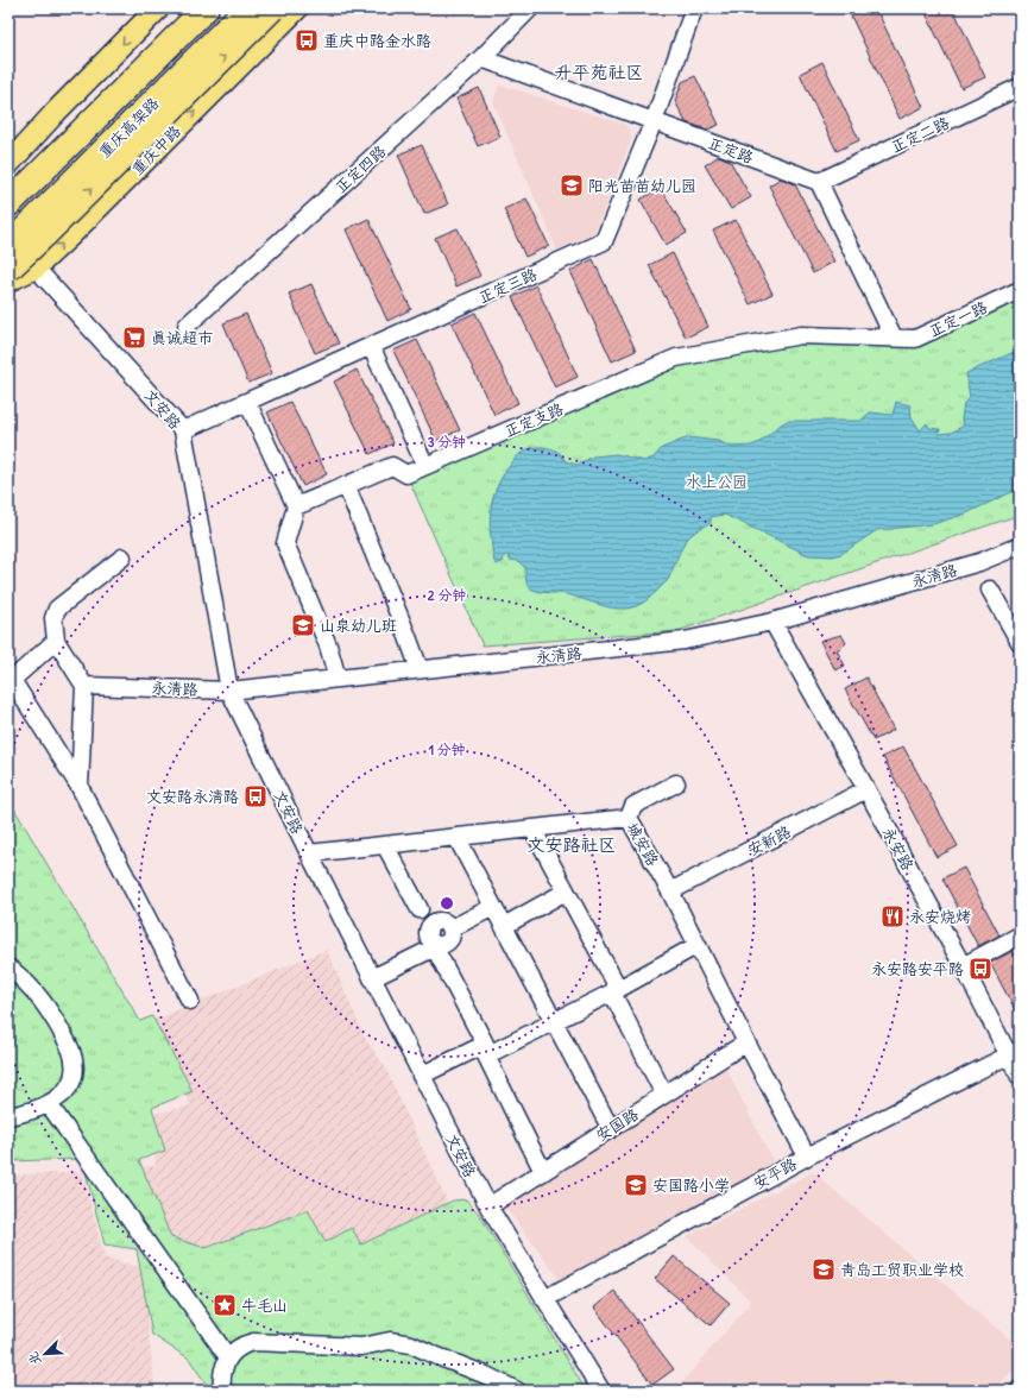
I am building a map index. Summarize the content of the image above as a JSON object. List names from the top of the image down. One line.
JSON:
{"streets":{"highway":["重庆高架路"],"main road":["重庆中路"],"street":["正定二路","正定路","正定四路","正定三路","正定一路","文安路","正定支路","永清路","安新路","城安路","永安路","安国路","安平路"]},"crossings":[["正定二路","正定路"],["重庆中路","文安路"],["正定路","正定四路"],["正定路","正定三路"],["正定三路","文安路"],["正定一路","正定支路"],["文安路","永清路"],["文安路","城安路"],["文安路","安国路"],["文安路","安平路"],["永清路","永安路"],["安新路","城安路"],["安新路","永安路"],["城安路","安国路"],["城安路","安平路"],["永安路","安平路"]],"districts":["升平苑社区","文安路社区"],"parks":["水上公园"],"places":{"bus stop":["重庆中路金水路","文安路永清路","永安路安平路"],"school or university":["阳光苗苗幼儿园","山泉幼儿班","安国路小学","青岛工贸职业学校"],"supermarket":["真诚超市"],"restaurant":["永安烧烤"],"place":["牛毛山"]},"north":"bottom left","rings":["3 分钟","2 分钟","1 分钟"]}
